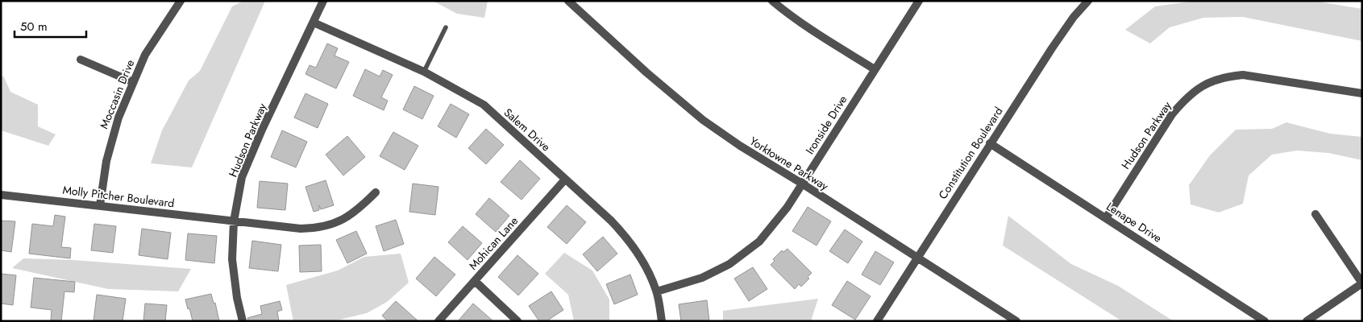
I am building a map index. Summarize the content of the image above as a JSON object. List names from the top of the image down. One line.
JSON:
{"streets":{"street":["Moccasin Drive","Ironside Drive","Salem Drive","Hudson Parkway","Constitution Boulevard","Yorktowne Parkway","Molly Pitcher Boulevard","Lenape Drive","Mohican Lane"]},"crossings":[["Moccasin Drive","Molly Pitcher Boulevard"],["Ironside Drive","Salem Drive"],["Ironside Drive","Yorktowne Parkway"],["Salem Drive","Hudson Parkway"],["Salem Drive","Mohican Lane"],["Hudson Parkway","Molly Pitcher Boulevard"],["Hudson Parkway","Lenape Drive"],["Constitution Boulevard","Yorktowne Parkway"],["Constitution Boulevard","Lenape Drive"]],"scale_bar":"50 m"}
